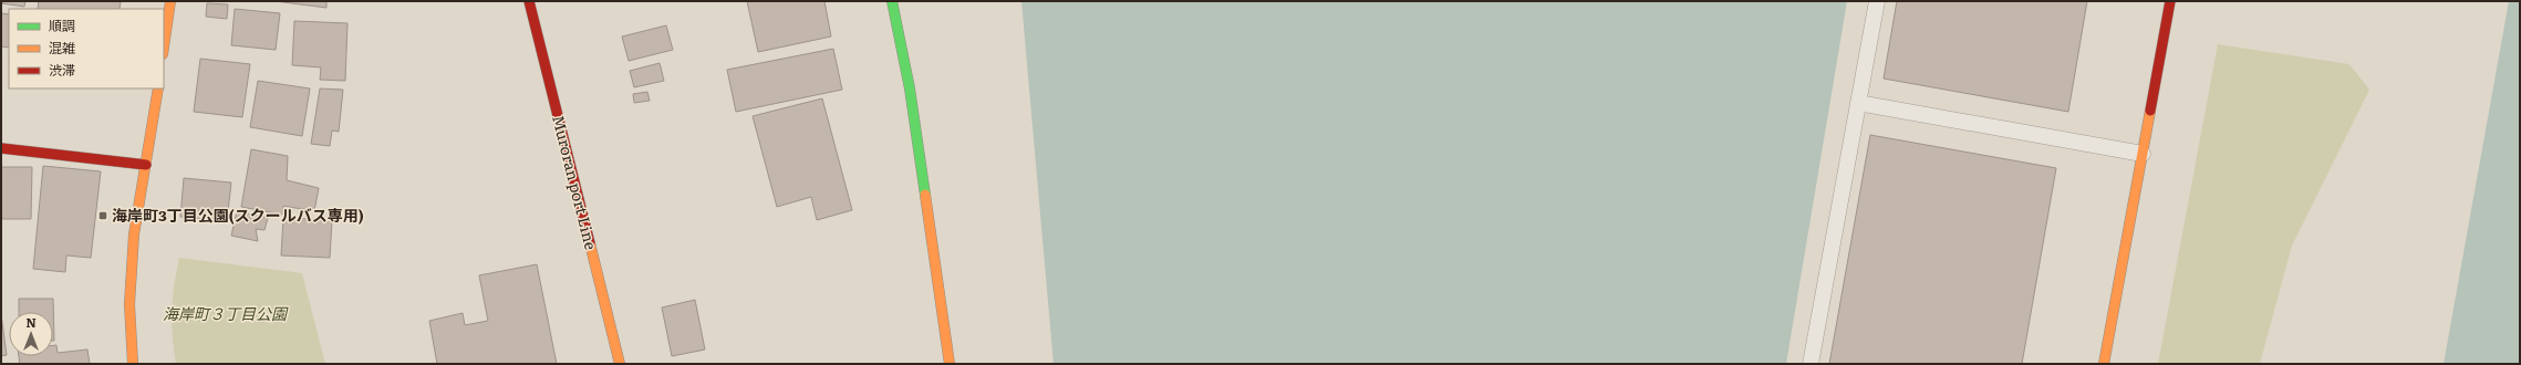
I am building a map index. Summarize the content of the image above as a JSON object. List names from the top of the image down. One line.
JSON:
{"streets":{"street":["Muroran port Line"]},"parks":["海岸町３丁目公園"],"places":{"transit":["海岸町3丁目公園(スクールバス専用)"]},"legend":["順調","混雑","渋滞"],"north":"top"}
